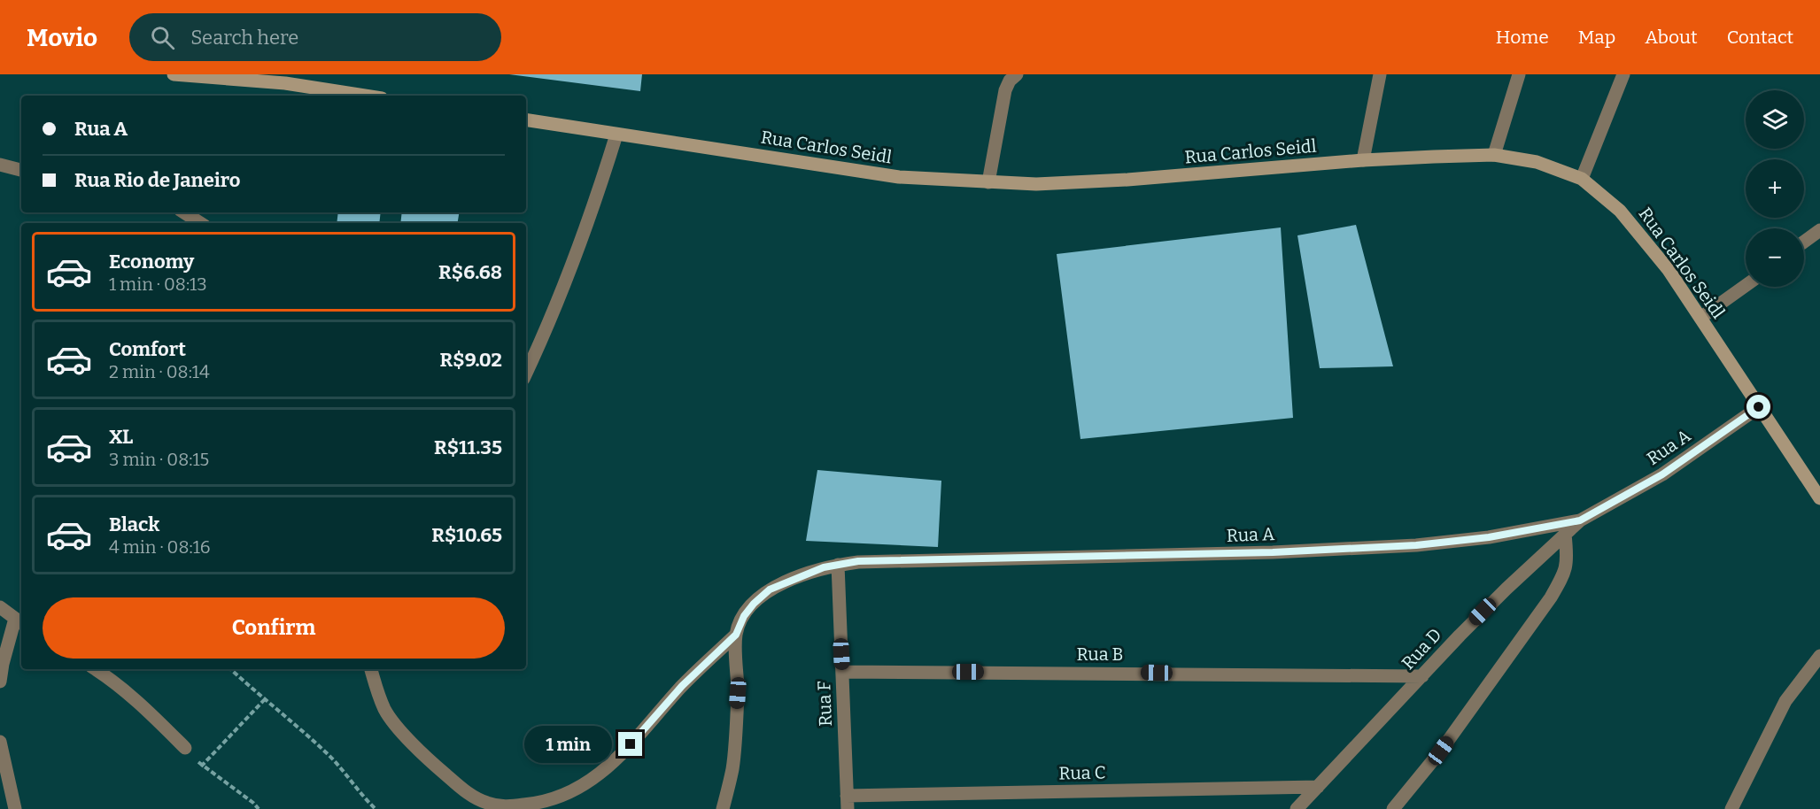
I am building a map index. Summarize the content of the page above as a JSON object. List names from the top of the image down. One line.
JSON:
{"streets":{"street":["Rua Carlos Seidl","Rua A","Rua D","Rua B","Rua F","Rua C"]},"crossings":[["Rua Carlos Seidl","Rua A"],["Rua A","Rua D"],["Rua A","Rua F"],["Rua D","Rua B"],["Rua D","Rua C"],["Rua B","Rua F"],["Rua F","Rua C"]],"page":{"header":"Movio","search":"Search here","nav":["Home","Map","About","Contact"],"map_buttons":["+","−"],"banner":["Rua A","Rua Rio de Janeiro"],"list":[{"name":"Economy","note":"1 min · 08:13","value":"R$6.68"},{"name":"Comfort","note":"2 min · 08:14","value":"R$9.02"},{"name":"XL","note":"3 min · 08:15","value":"R$11.35"},{"name":"Black","note":"4 min · 08:16","value":"R$10.65"}],"buttons":"Confirm","bubble":"1 min"}}
